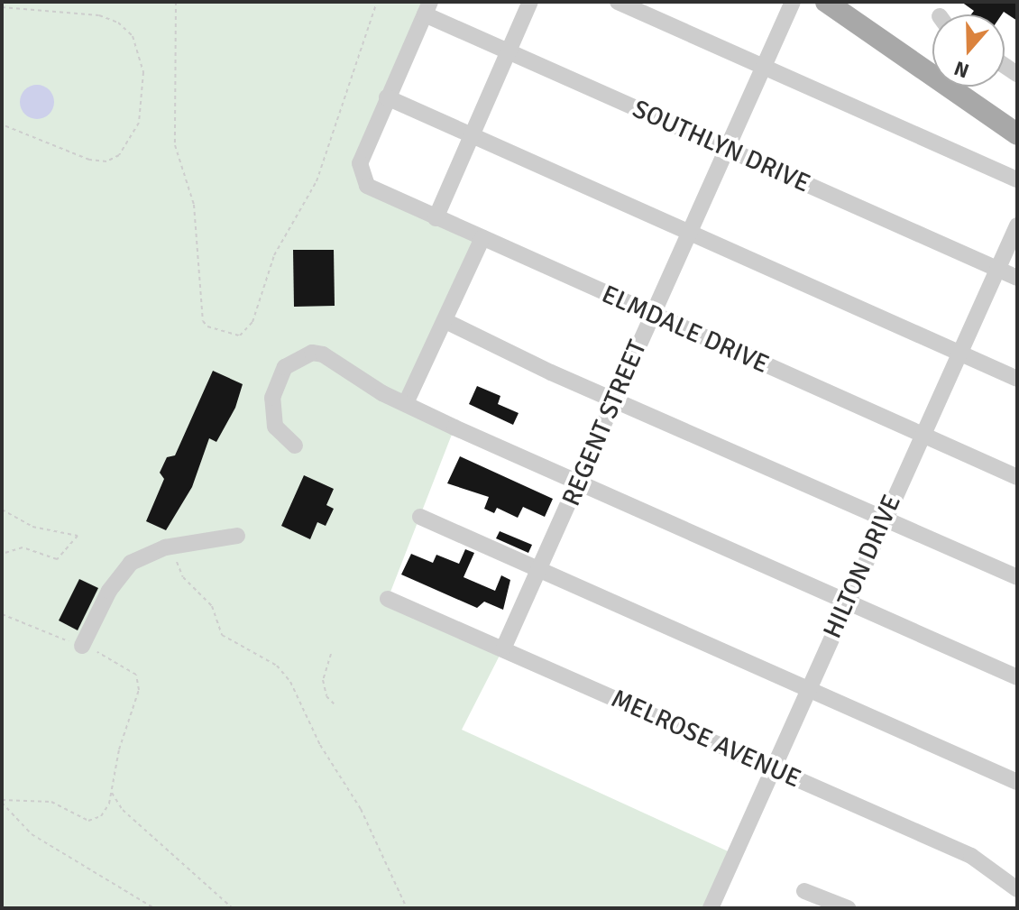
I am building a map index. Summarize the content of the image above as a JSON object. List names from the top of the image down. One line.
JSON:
{"streets":{"street":["SOUTHLYN DRIVE","ELMDALE DRIVE","REGENT STREET","HILTON DRIVE","MELROSE AVENUE"]},"crossings":[["SOUTHLYN DRIVE","REGENT STREET"],["SOUTHLYN DRIVE","HILTON DRIVE"],["ELMDALE DRIVE","REGENT STREET"],["ELMDALE DRIVE","HILTON DRIVE"],["REGENT STREET","MELROSE AVENUE"],["HILTON DRIVE","MELROSE AVENUE"]],"north":"bottom"}
